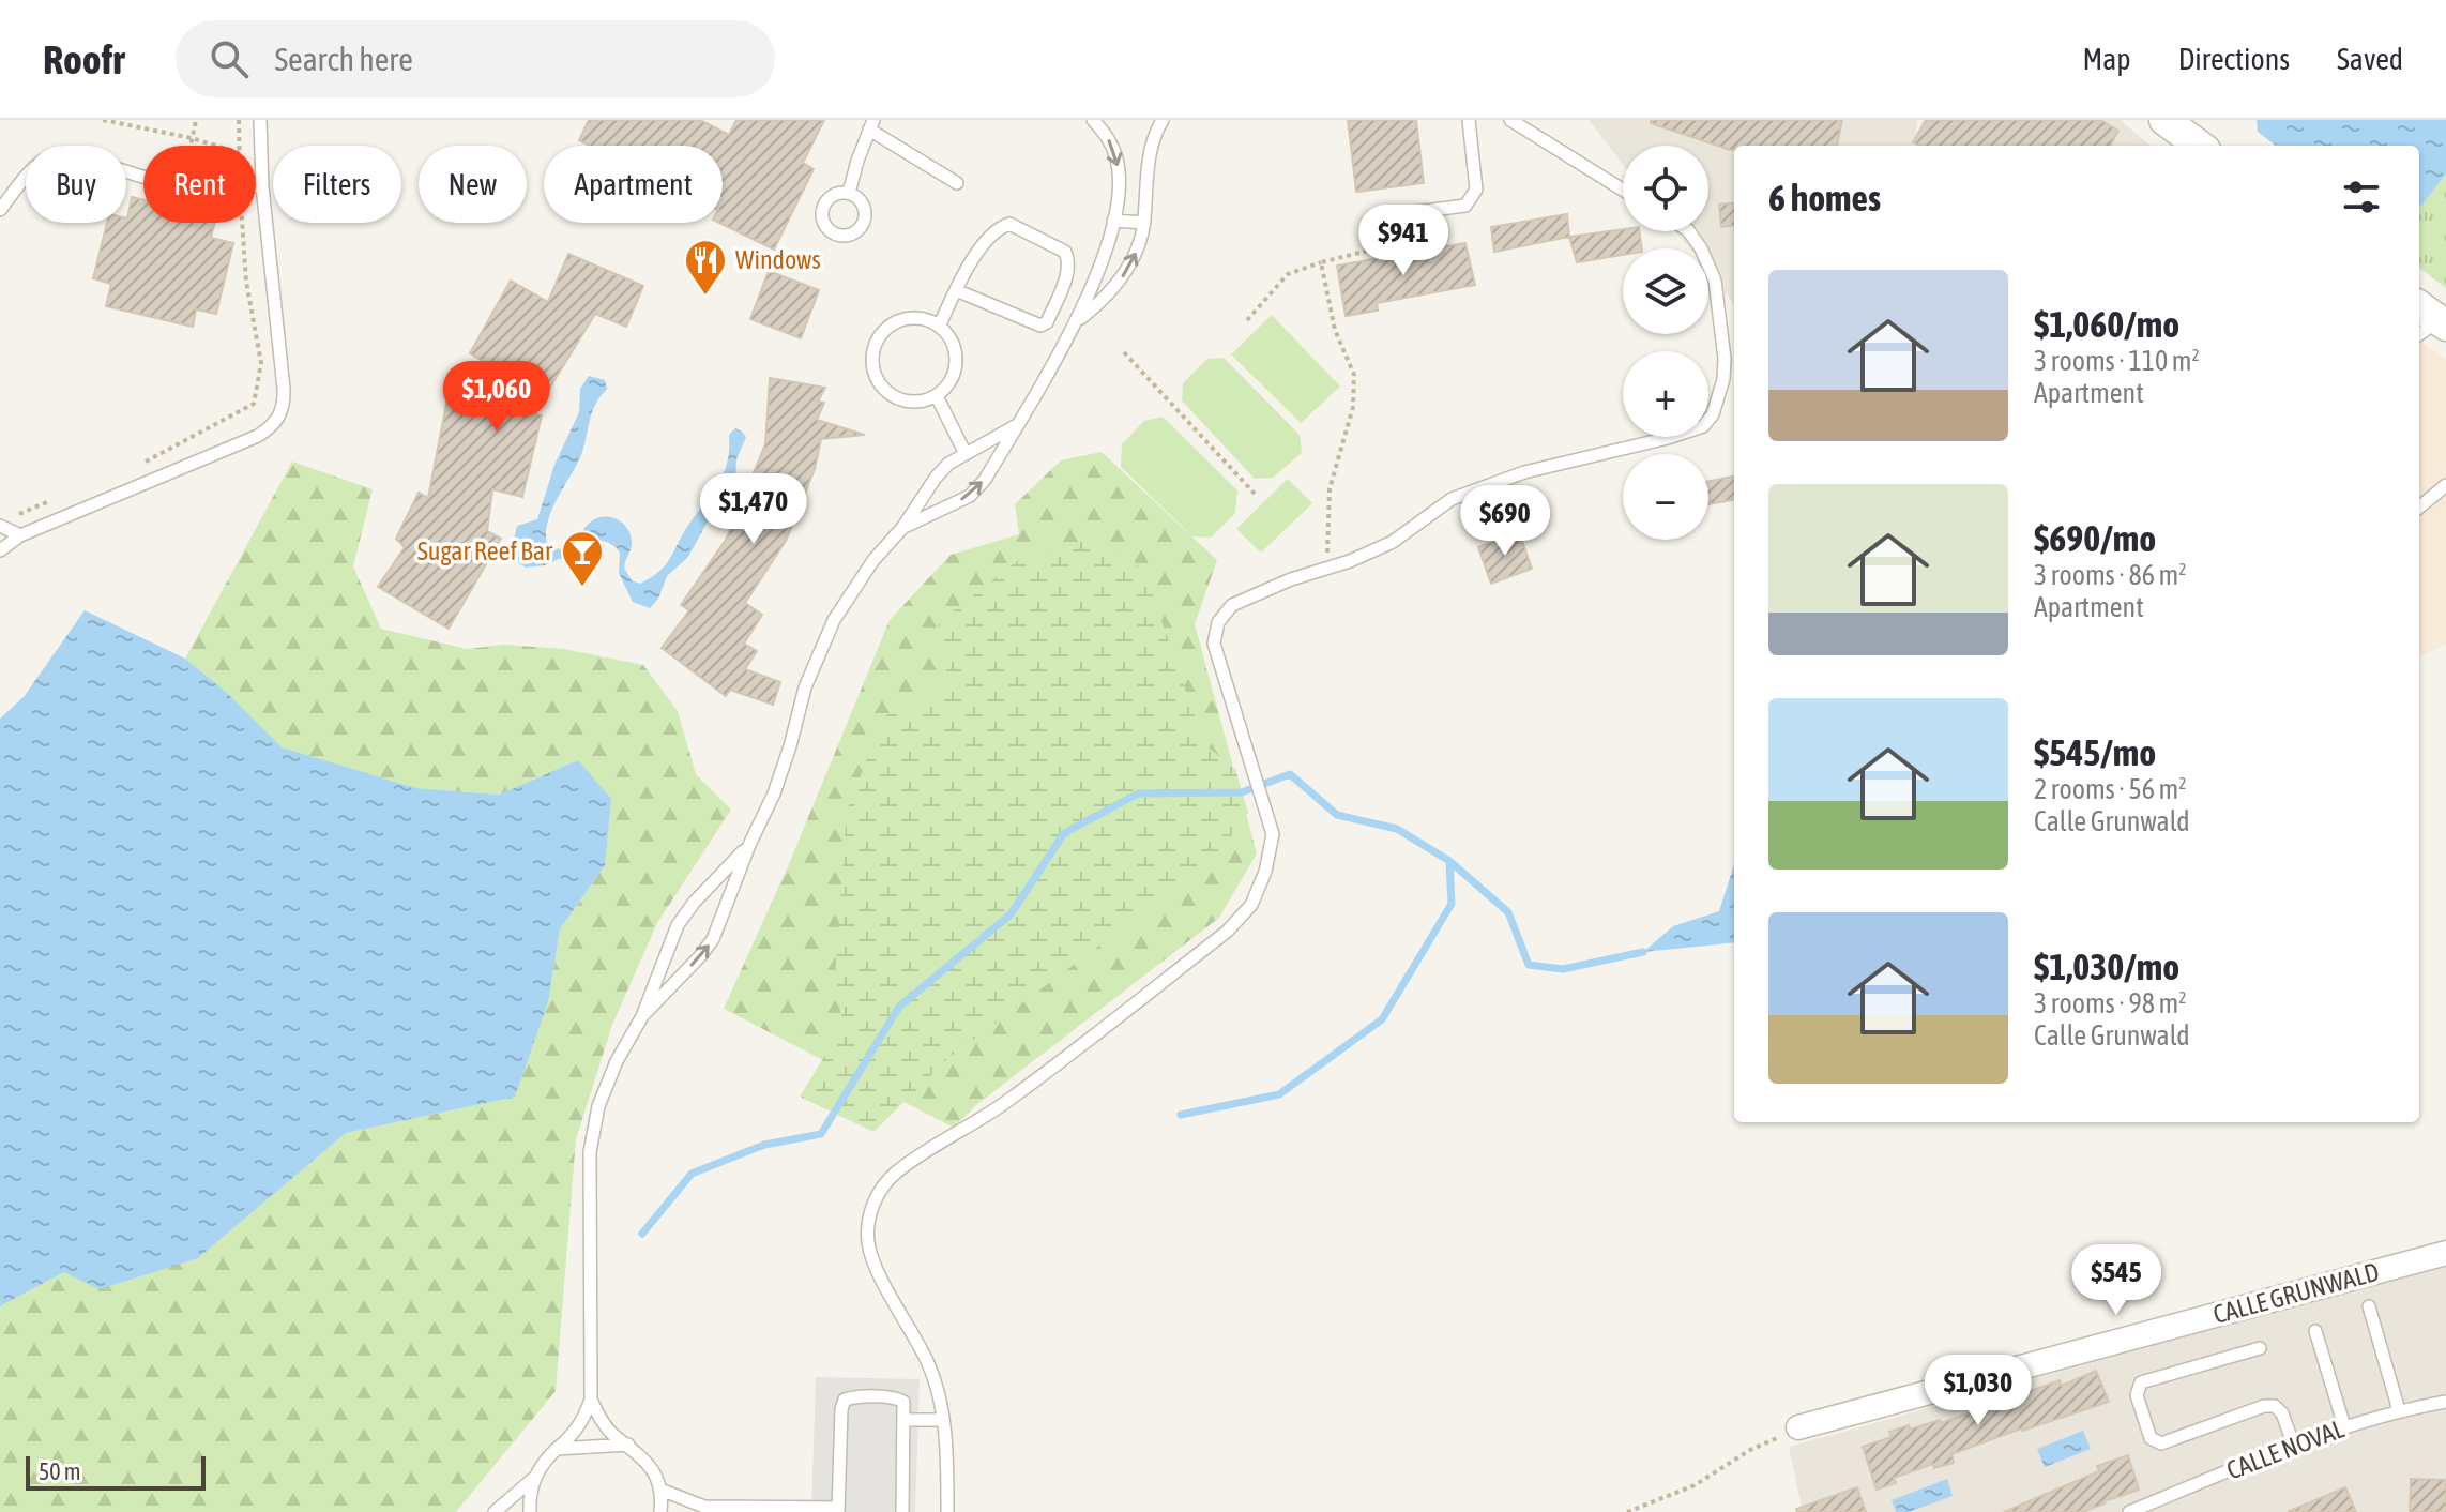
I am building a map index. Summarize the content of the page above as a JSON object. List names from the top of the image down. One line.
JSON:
{"streets":{"street":["CALLE GRUNWALD"],"lane":["CALLE NOVAL"]},"places":{"restaurant":["Windows"],"bar":["Sugar Reef Bar"]},"scale_bar":"50 m","page":{"header":"Roofr","search":"Search here","nav":["Map","Directions","Saved"],"map_buttons":["+","−"],"chip":["Buy","Rent","Filters","New","Apartment"],"heading":"6 homes","price":["$941","$1,060","$1,470","$690","$545","$1,030"],"list":[{"name":"$1,060/mo","note":"3 rooms · 110 m² · Apartment"},{"name":"$690/mo","note":"3 rooms · 86 m² · Apartment"},{"name":"$545/mo","note":"2 rooms · 56 m² · Calle Grunwald"},{"name":"$1,030/mo","note":"3 rooms · 98 m² · Calle Grunwald"}],"scale":"50 m"}}
